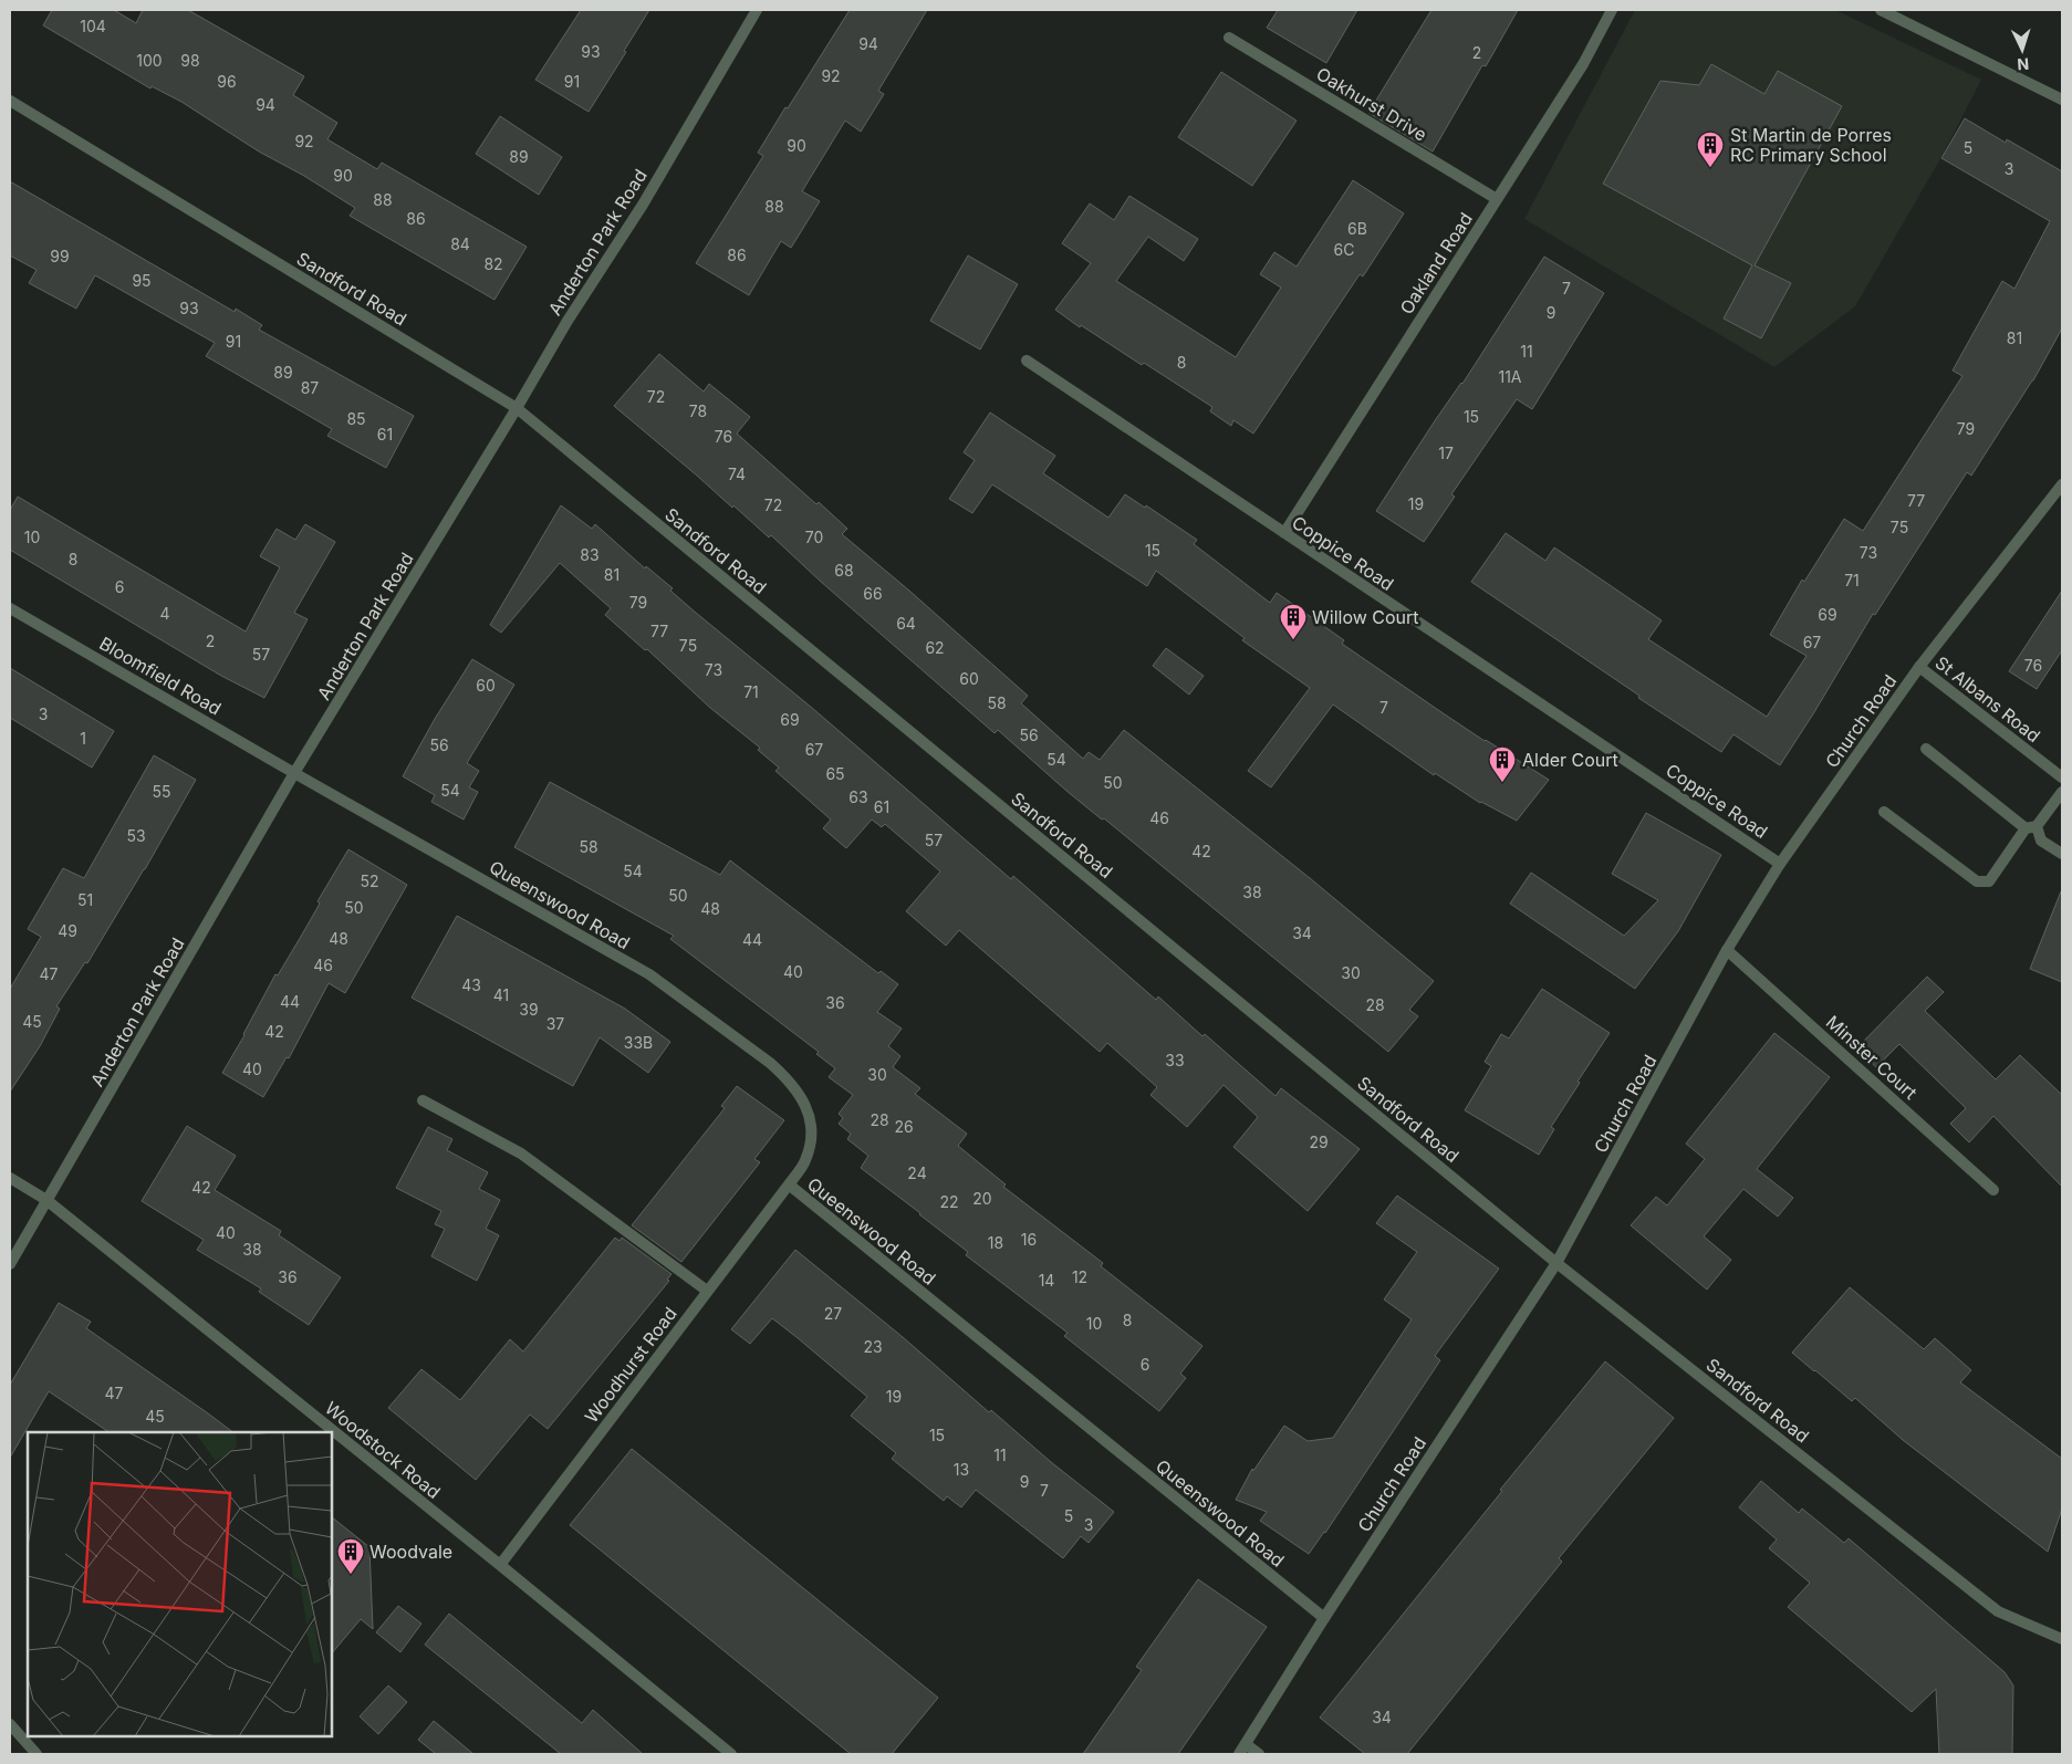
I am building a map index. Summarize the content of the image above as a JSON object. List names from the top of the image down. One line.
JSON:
{"streets":{"street":["Oakhurst Drive","Anderton Park Road","Oakland Road","Sandford Road","Coppice Road","Bloomfield Road","St Albans Road","Church Road","Queenswood Road","Minster Court","Woodhurst Road","Woodstock Road"]},"crossings":[["Oakhurst Drive","Oakland Road"],["Anderton Park Road","Sandford Road"],["Anderton Park Road","Bloomfield Road"],["Anderton Park Road","Queenswood Road"],["Anderton Park Road","Woodstock Road"],["Oakland Road","Coppice Road"],["Sandford Road","Church Road"],["Coppice Road","Church Road"],["Bloomfield Road","Queenswood Road"],["St Albans Road","Church Road"],["Church Road","Queenswood Road"],["Church Road","Minster Court"],["Queenswood Road","Woodhurst Road"],["Woodhurst Road","Woodstock Road"]],"places":{"building":["St Martin de Porres RC Primary School","Willow Court","Alder Court","Woodvale"]},"house_numbers":["104","94","93","2","100","98","92","96","91","94","92","90","5","89","3","90","88","88","86","6B","84","6C","86","99","82","95","7","93","9","81","91","11","8","89","11A","87","72","78","15","85","79","61","76","17","74","77","19","72","75","10","70","15","73","83","8","68","81","71","6","66","79","4","69","64","77","2","67","75","62","57","76","73","60","60","71","58","7","3","69","56","1","56","67","54","65","50","54","55","63","61","46","53","57","58","42","54","52","38","50","51","50","48","49","34","48","44","46","40","30","47","43","41","44","36","28","39","45","37","42","33B","33","40","30","28","26","29","24","42","20","22","40","16","18","38","36","12","14","27","8","10","23","6","47","19","45","15","11","13","9","7","5","3","34"],"north":"bottom"}
